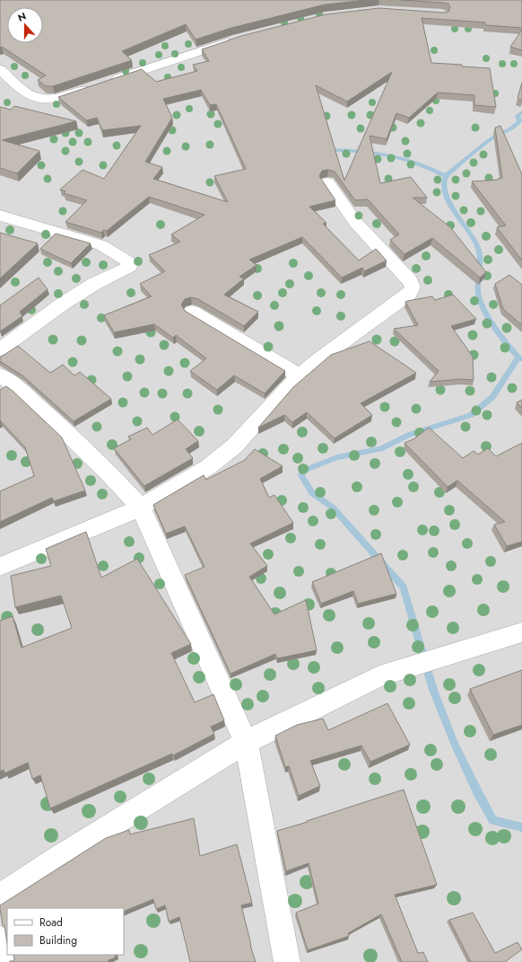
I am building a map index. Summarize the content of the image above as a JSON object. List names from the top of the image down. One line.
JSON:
{"legend":["Road","Building"],"north":"top"}
